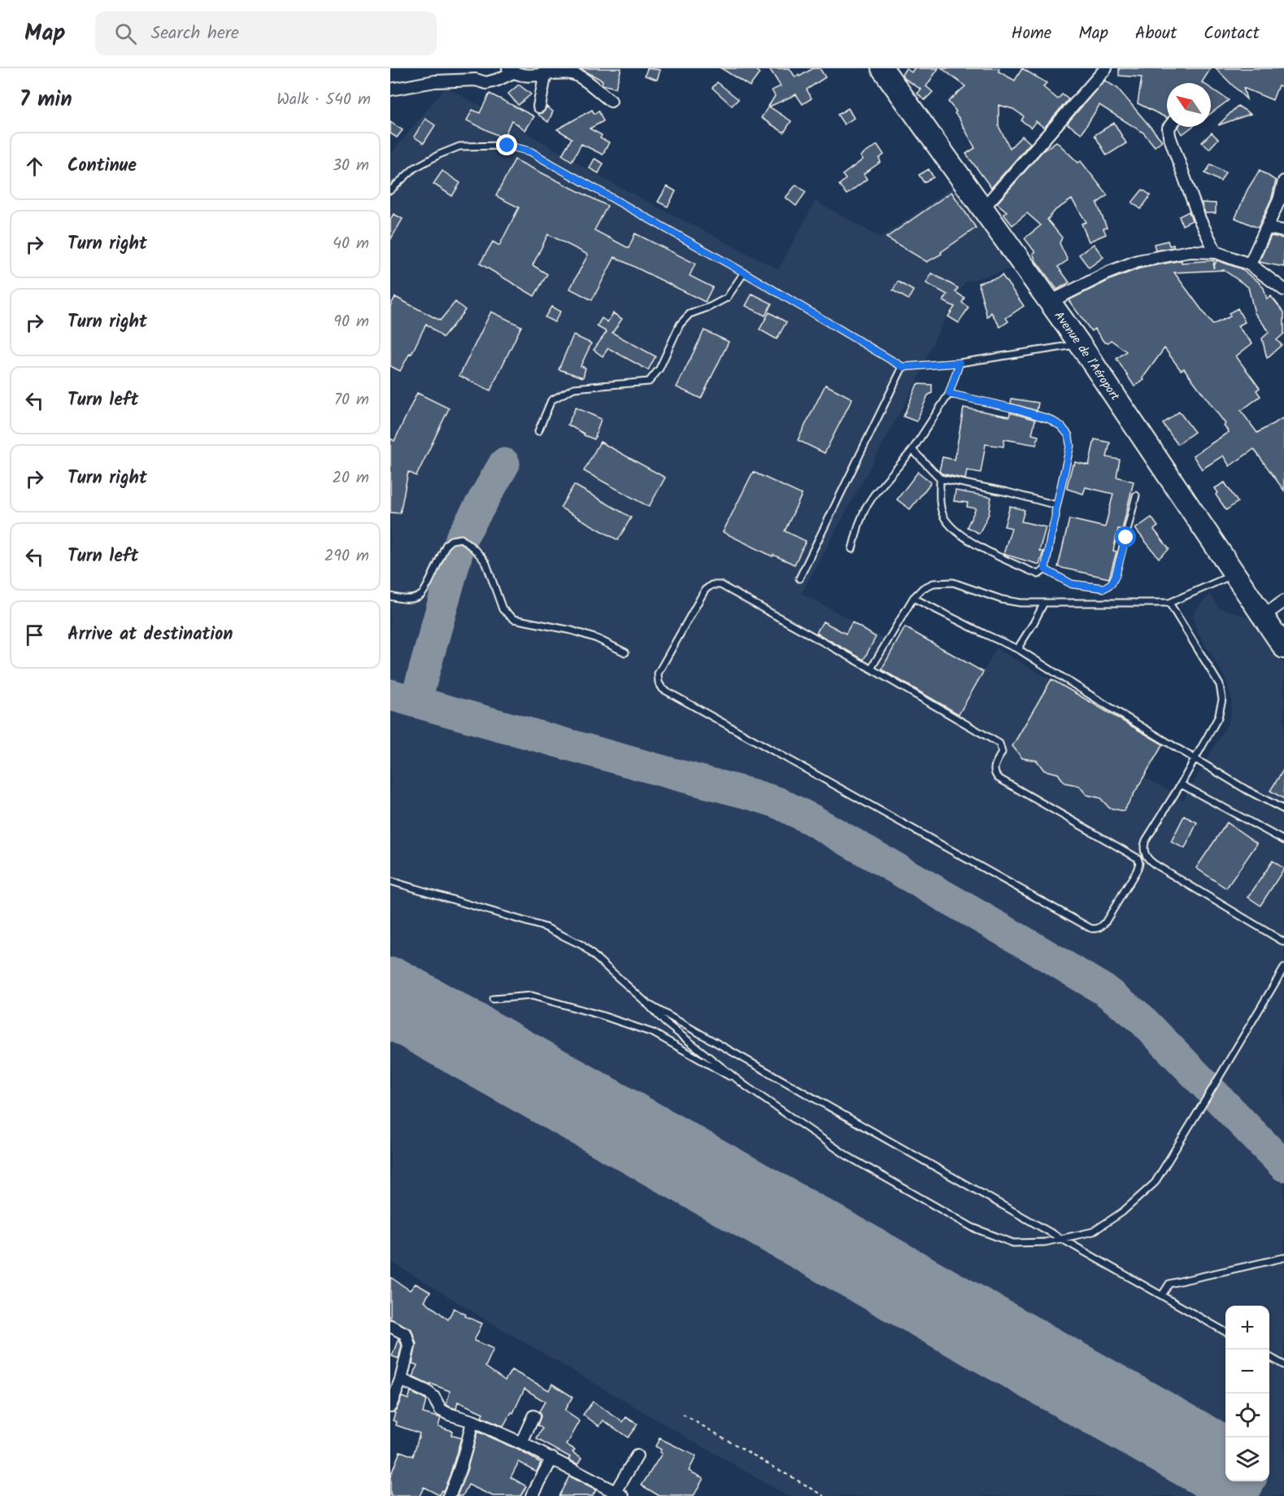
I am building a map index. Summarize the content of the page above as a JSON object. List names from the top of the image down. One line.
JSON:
{"streets":{"highway":["Avenue de l'Aéroport"]},"north":"top left","page":{"header":"Map","search":"Search here","nav":["Home","Map","About","Contact"],"heading":["7 min","Walk · 540 m"],"list":[["Continue","30 m"],["Turn right","40 m"],["Turn right","90 m"],["Turn left","70 m"],["Turn right","20 m"],["Turn left","290 m"],"Arrive at destination"],"map_buttons":["+","−"]}}
